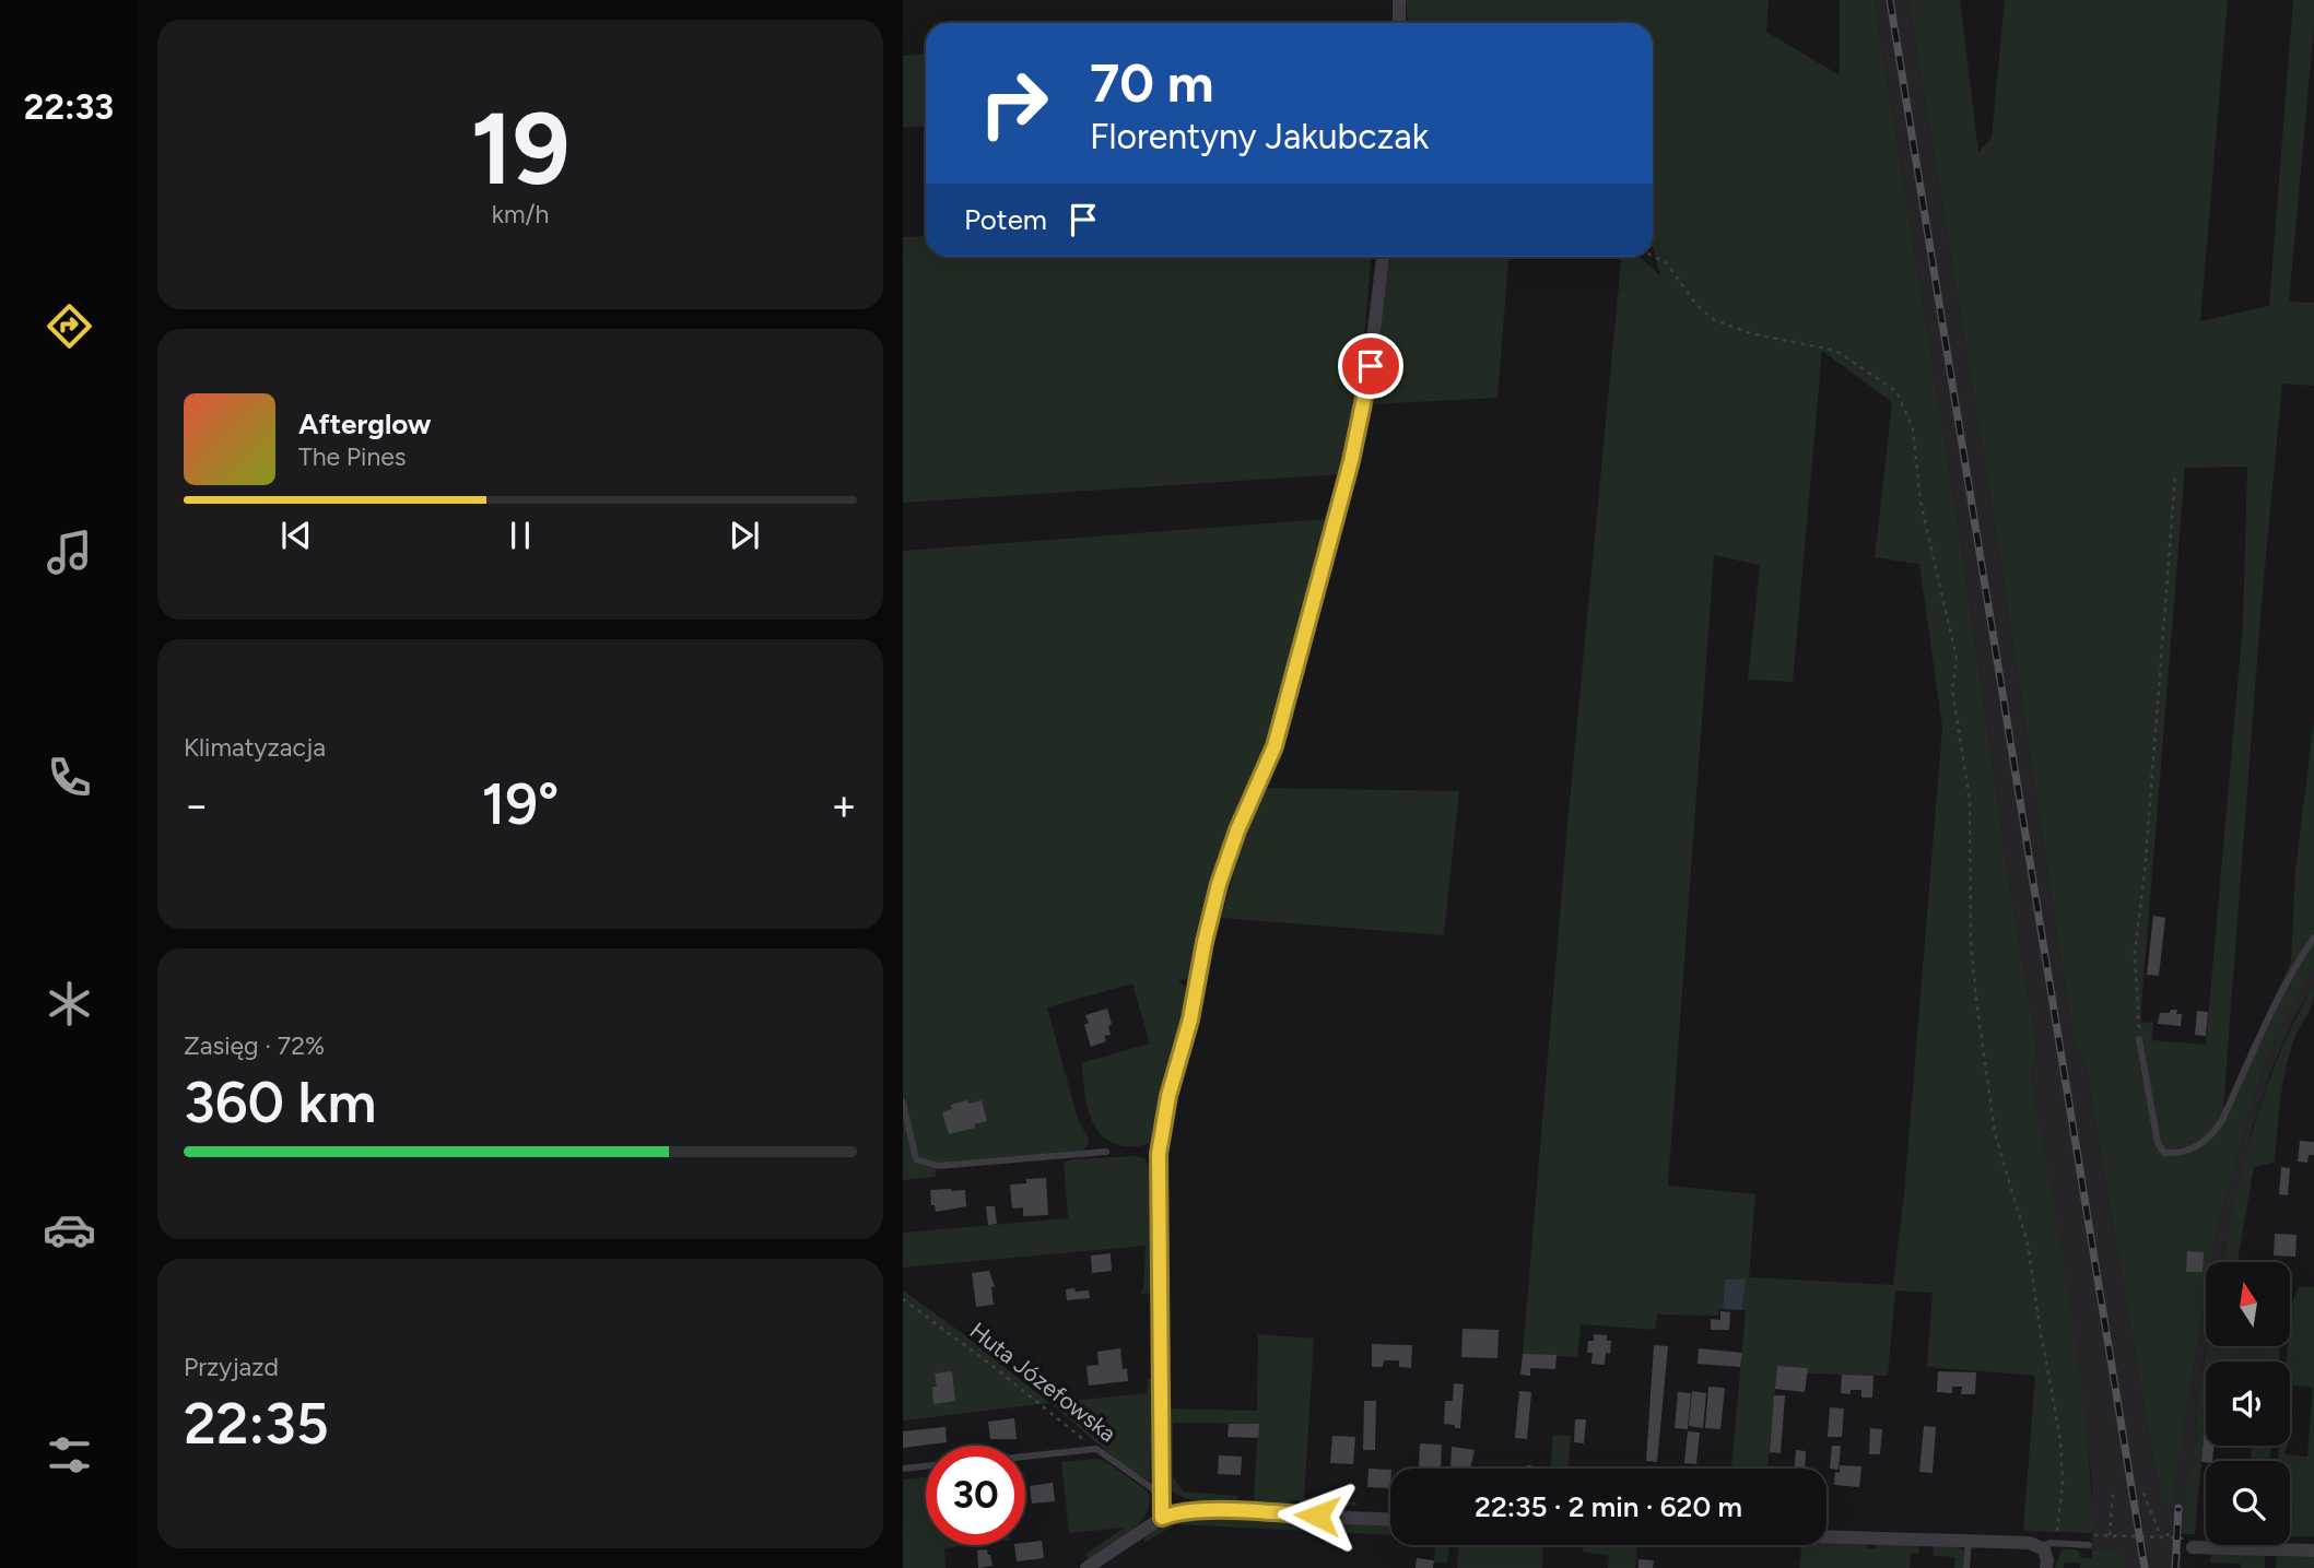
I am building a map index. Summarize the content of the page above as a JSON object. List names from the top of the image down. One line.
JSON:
{"streets":{"lane":["Huta Józefowska"]},"north":"top","page":{"tabs":"22:33","tile":[["19","km/h"],"Klimatyzacja",["Zasięg · 72%","360 km"],["Przyjazd","22:35"]],"turn":["70 m","Florentyny Jakubczak"],"then":"Potem","song":["Afterglow","The Pines"],"heat":["−","19°","+"],"limit":"30","trip":"22:35 · 2 min · 620 m"}}
